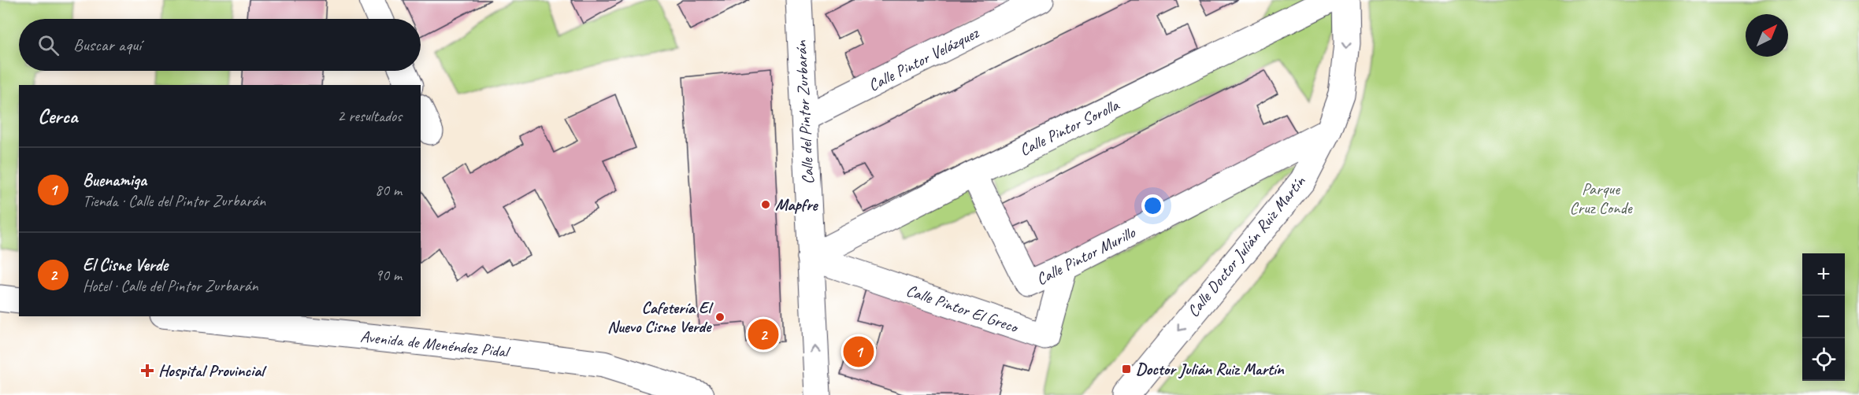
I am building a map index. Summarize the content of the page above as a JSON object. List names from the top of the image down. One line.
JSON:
{"streets":{"street":["Calle Pintor Velázquez","Calle del Pintor Zurbarán","Calle Pintor Sorolla","Calle Doctor Julián Ruiz Martín","Calle Pintor Murillo","Calle Pintor El Greco","Avenida de Menéndez Pidal"]},"crossings":[["Calle Pintor Velázquez","Calle del Pintor Zurbarán"],["Calle del Pintor Zurbarán","Calle Pintor Sorolla"],["Calle del Pintor Zurbarán","Calle Pintor El Greco"],["Calle Pintor Sorolla","Calle Pintor Murillo"],["Calle Pintor Sorolla","Calle Pintor El Greco"],["Calle Doctor Julián Ruiz Martín","Calle Pintor Murillo"],["Calle Pintor Murillo","Calle Pintor El Greco"]],"one_way":["Calle Doctor Julián Ruiz Martín"],"parks":["Parque Cruz Conde"],"places":{"other":["Mapfre","Cafetería El Nuevo Cisne Verde"],"transit":["Doctor Julián Ruiz Martín"],"health":["Hospital Provincial"]},"north":"top right","page":{"search":"Buscar aquí","heading":["Cerca","2 resultados"],"list":[{"mark":"1","name":"Buenamiga","note":"Tienda · Calle del Pintor Zurbarán","value":"80 m"},{"mark":"2","name":"El Cisne Verde","note":"Hotel · Calle del Pintor Zurbarán","value":"90 m"}],"map_buttons":["+","−"],"pins":["2","1"]}}
